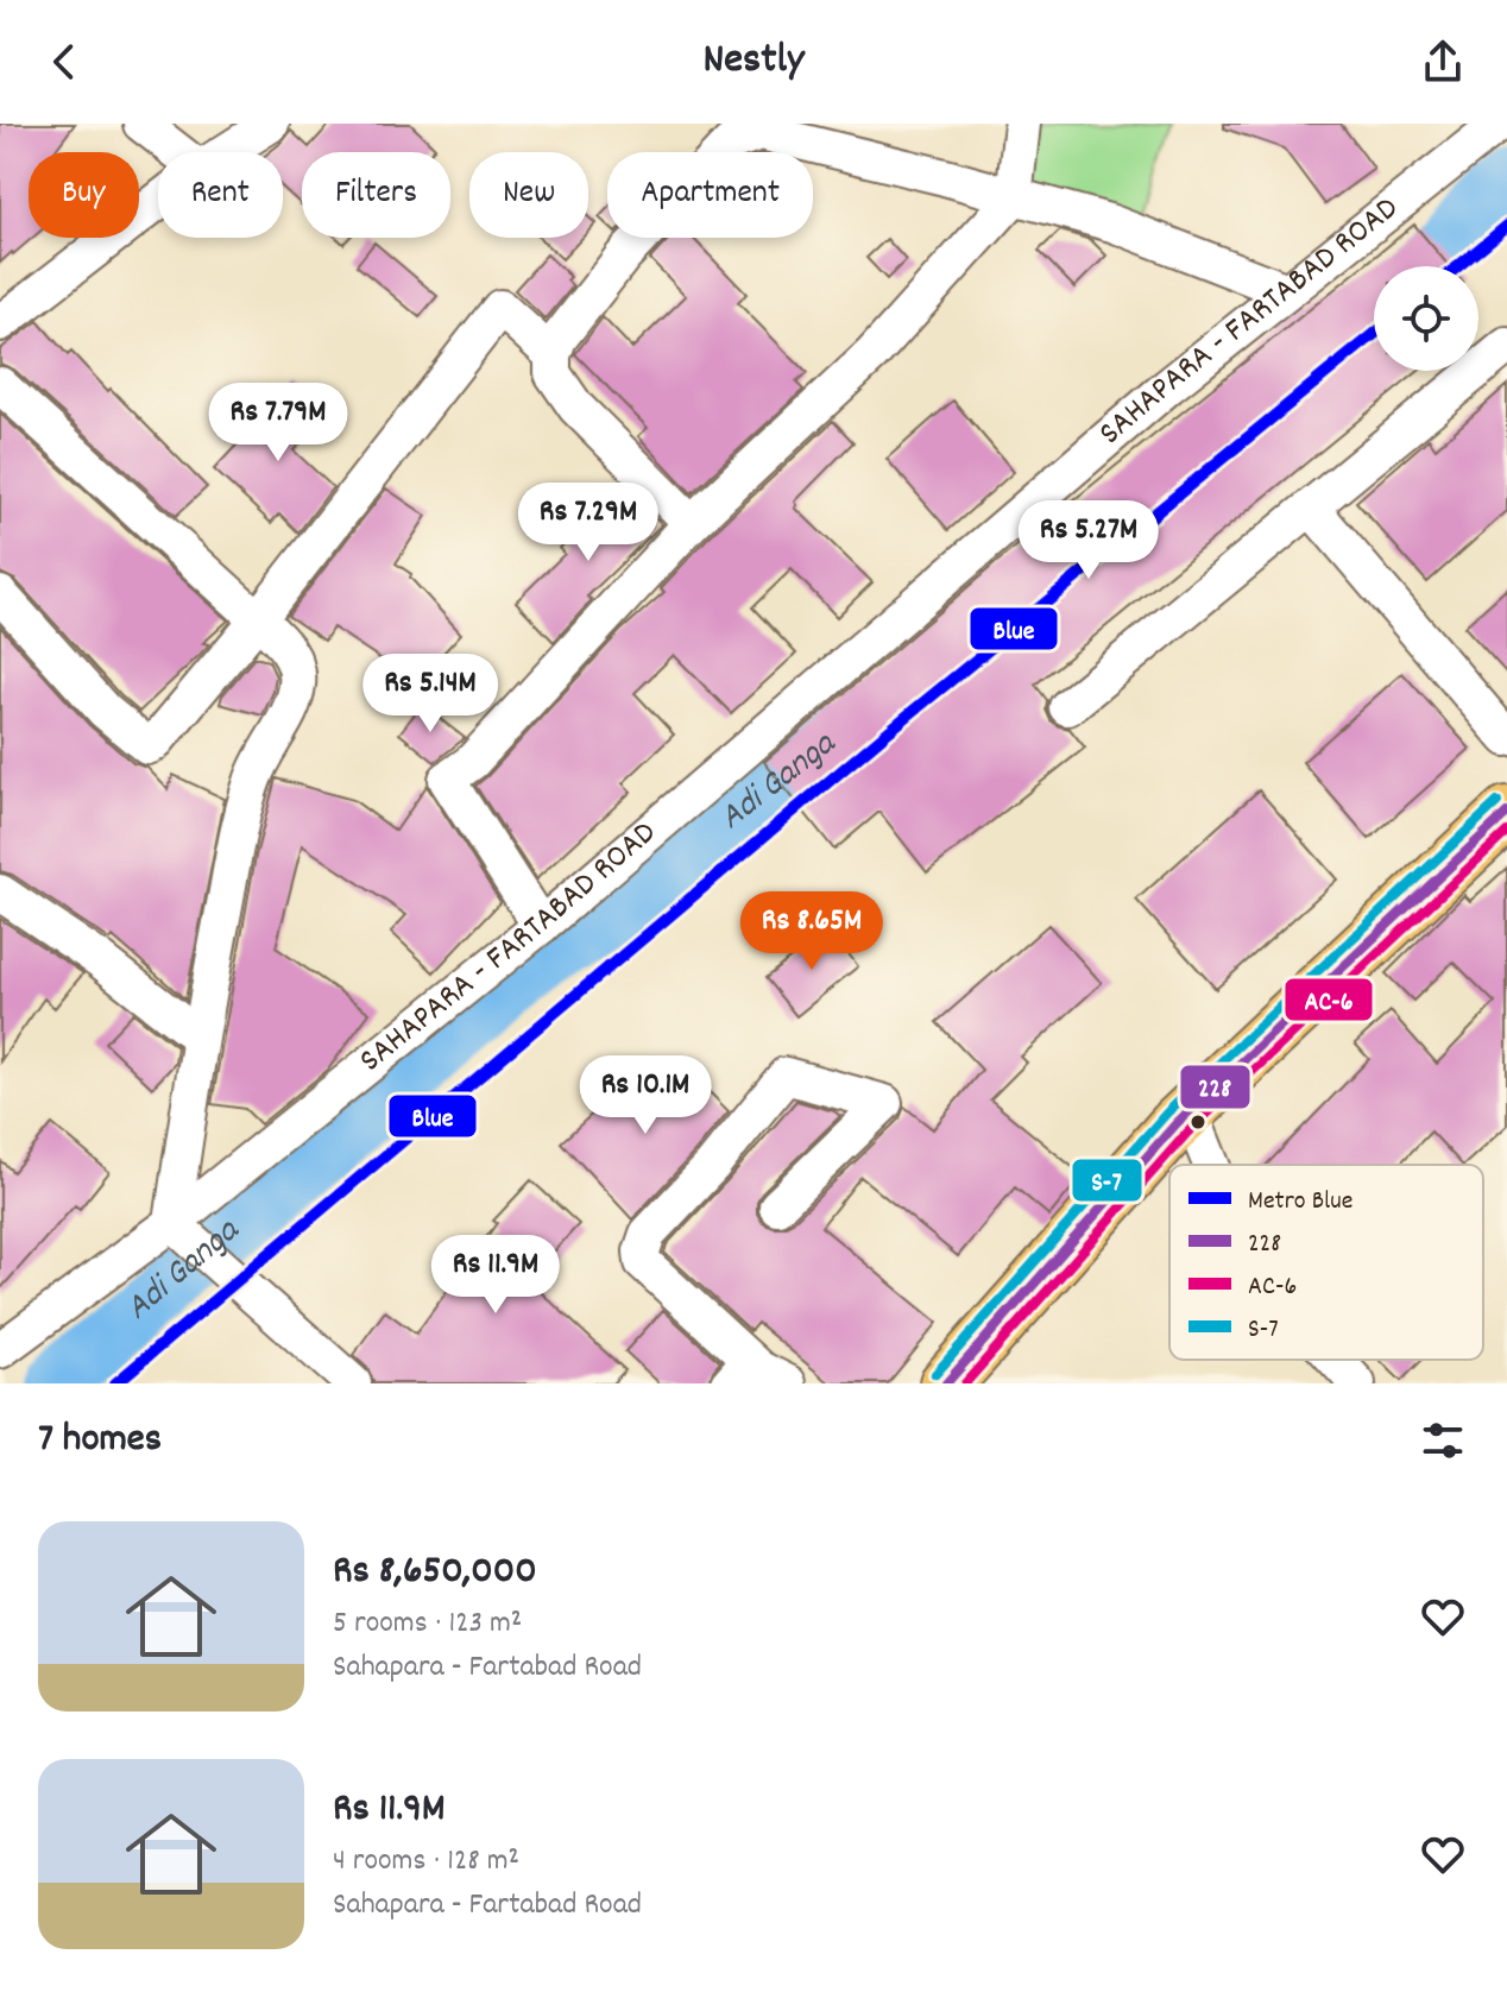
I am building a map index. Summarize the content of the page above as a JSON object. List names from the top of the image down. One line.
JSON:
{"streets":{"street":["SAHAPARA - FARTABAD ROAD"]},"water":["Adi Ganga"],"lines":["metro line Blue","transit line S-7","transit line 228","transit line AC-6"],"legend":["Metro Blue","228","AC-6","S-7"],"page":{"header":"Nestly","chip":["Buy","Rent","Filters","New","Apartment"],"price":["Rs 7.79M","Rs 7.29M","Rs 5.27M","Rs 5.14M","Rs 8.65M","Rs 10.1M","Rs 11.9M"],"heading":"7 homes","list":[{"name":"Rs 8,650,000","note":"5 rooms · 123 m² · Sahapara - Fartabad Road"},{"name":"Rs 11.9M","note":"4 rooms · 128 m² · Sahapara - Fartabad Road"}]}}
